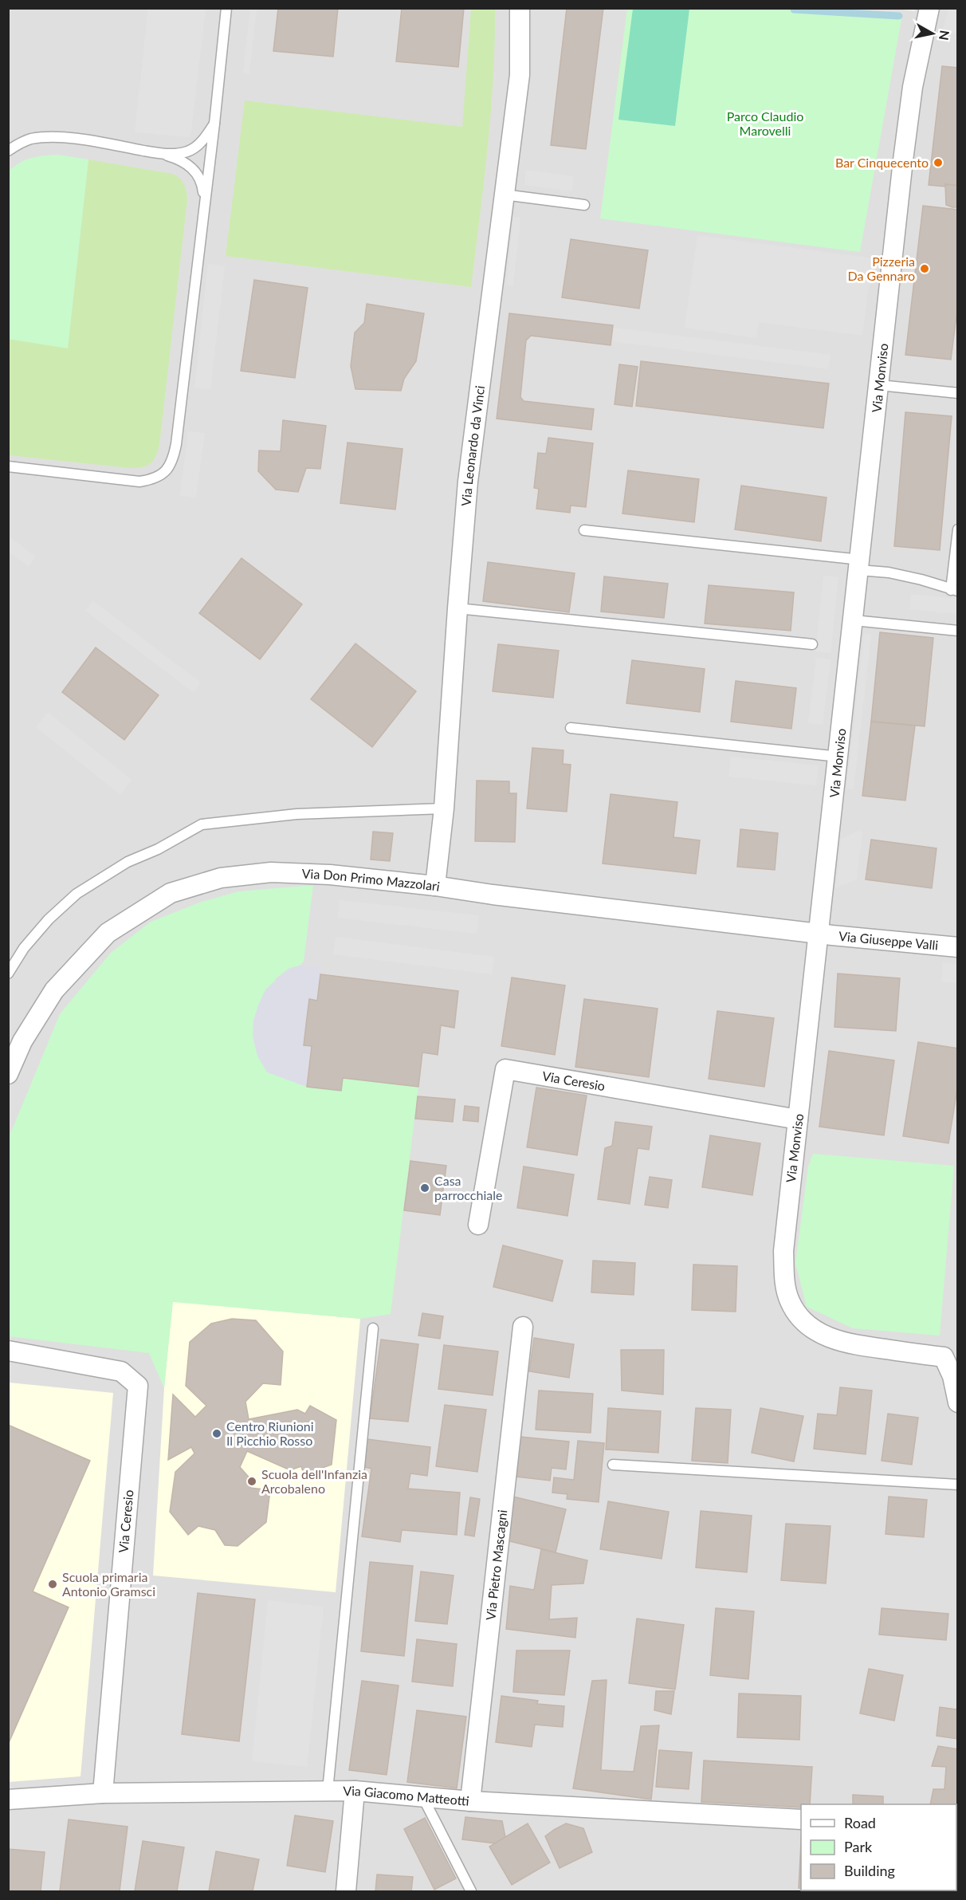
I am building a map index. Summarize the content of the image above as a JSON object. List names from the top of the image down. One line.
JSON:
{"streets":{"street":["Via Monviso","Via Leonardo da Vinci","Via Don Primo Mazzolari","Via Giuseppe Valli","Via Ceresio","Via Pietro Mascagni","Via Giacomo Matteotti"]},"crossings":[["Via Monviso","Via Don Primo Mazzolari"],["Via Monviso","Via Giuseppe Valli"],["Via Monviso","Via Ceresio"],["Via Leonardo da Vinci","Via Don Primo Mazzolari"],["Via Don Primo Mazzolari","Via Giuseppe Valli"],["Via Ceresio","Via Giacomo Matteotti"],["Via Pietro Mascagni","Via Giacomo Matteotti"]],"parks":["Parco Claudio Marovelli"],"places":["Bar Cinquecento","Pizzeria Da Gennaro","Casa parrocchiale","Centro Riunioni Il Picchio Rosso","Scuola dell'Infanzia Arcobaleno","Scuola primaria Antonio Gramsci"],"legend":["Road","Park","Building"],"north":"right"}
